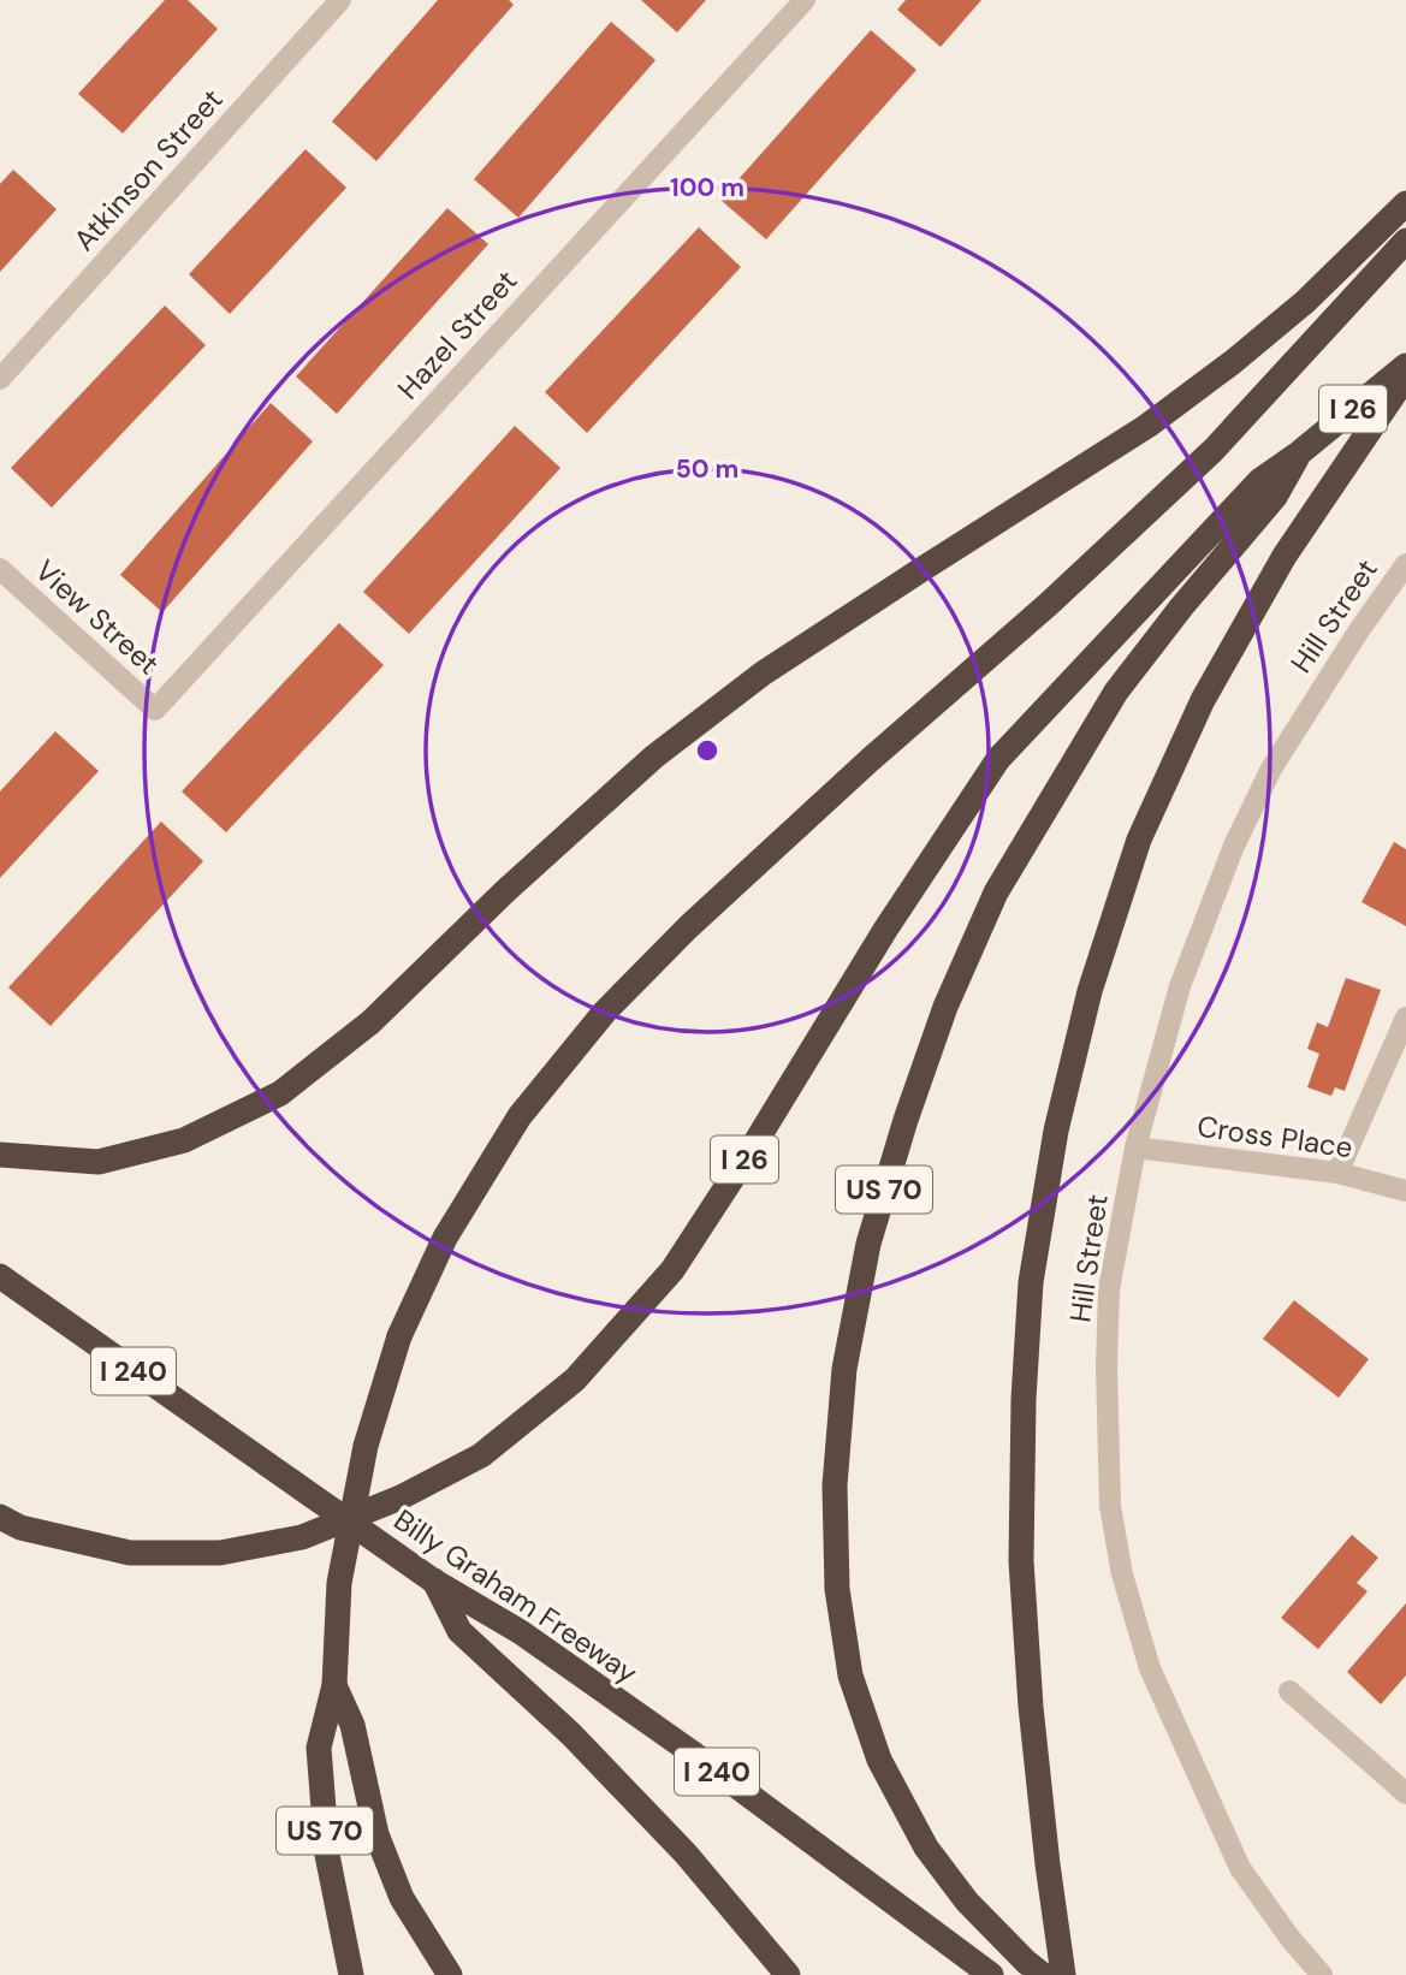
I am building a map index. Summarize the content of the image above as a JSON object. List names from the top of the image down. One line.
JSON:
{"streets":{"highway":["I 26","US 70","I 240","Billy Graham Freeway"],"street":["Atkinson Street","Hazel Street","Hill Street","View Street","Cross Place"]},"crossings":[["Hazel Street","View Street"],["I 26","US 70"],["Hill Street","Cross Place"]],"rings":["100 m","50 m"]}
